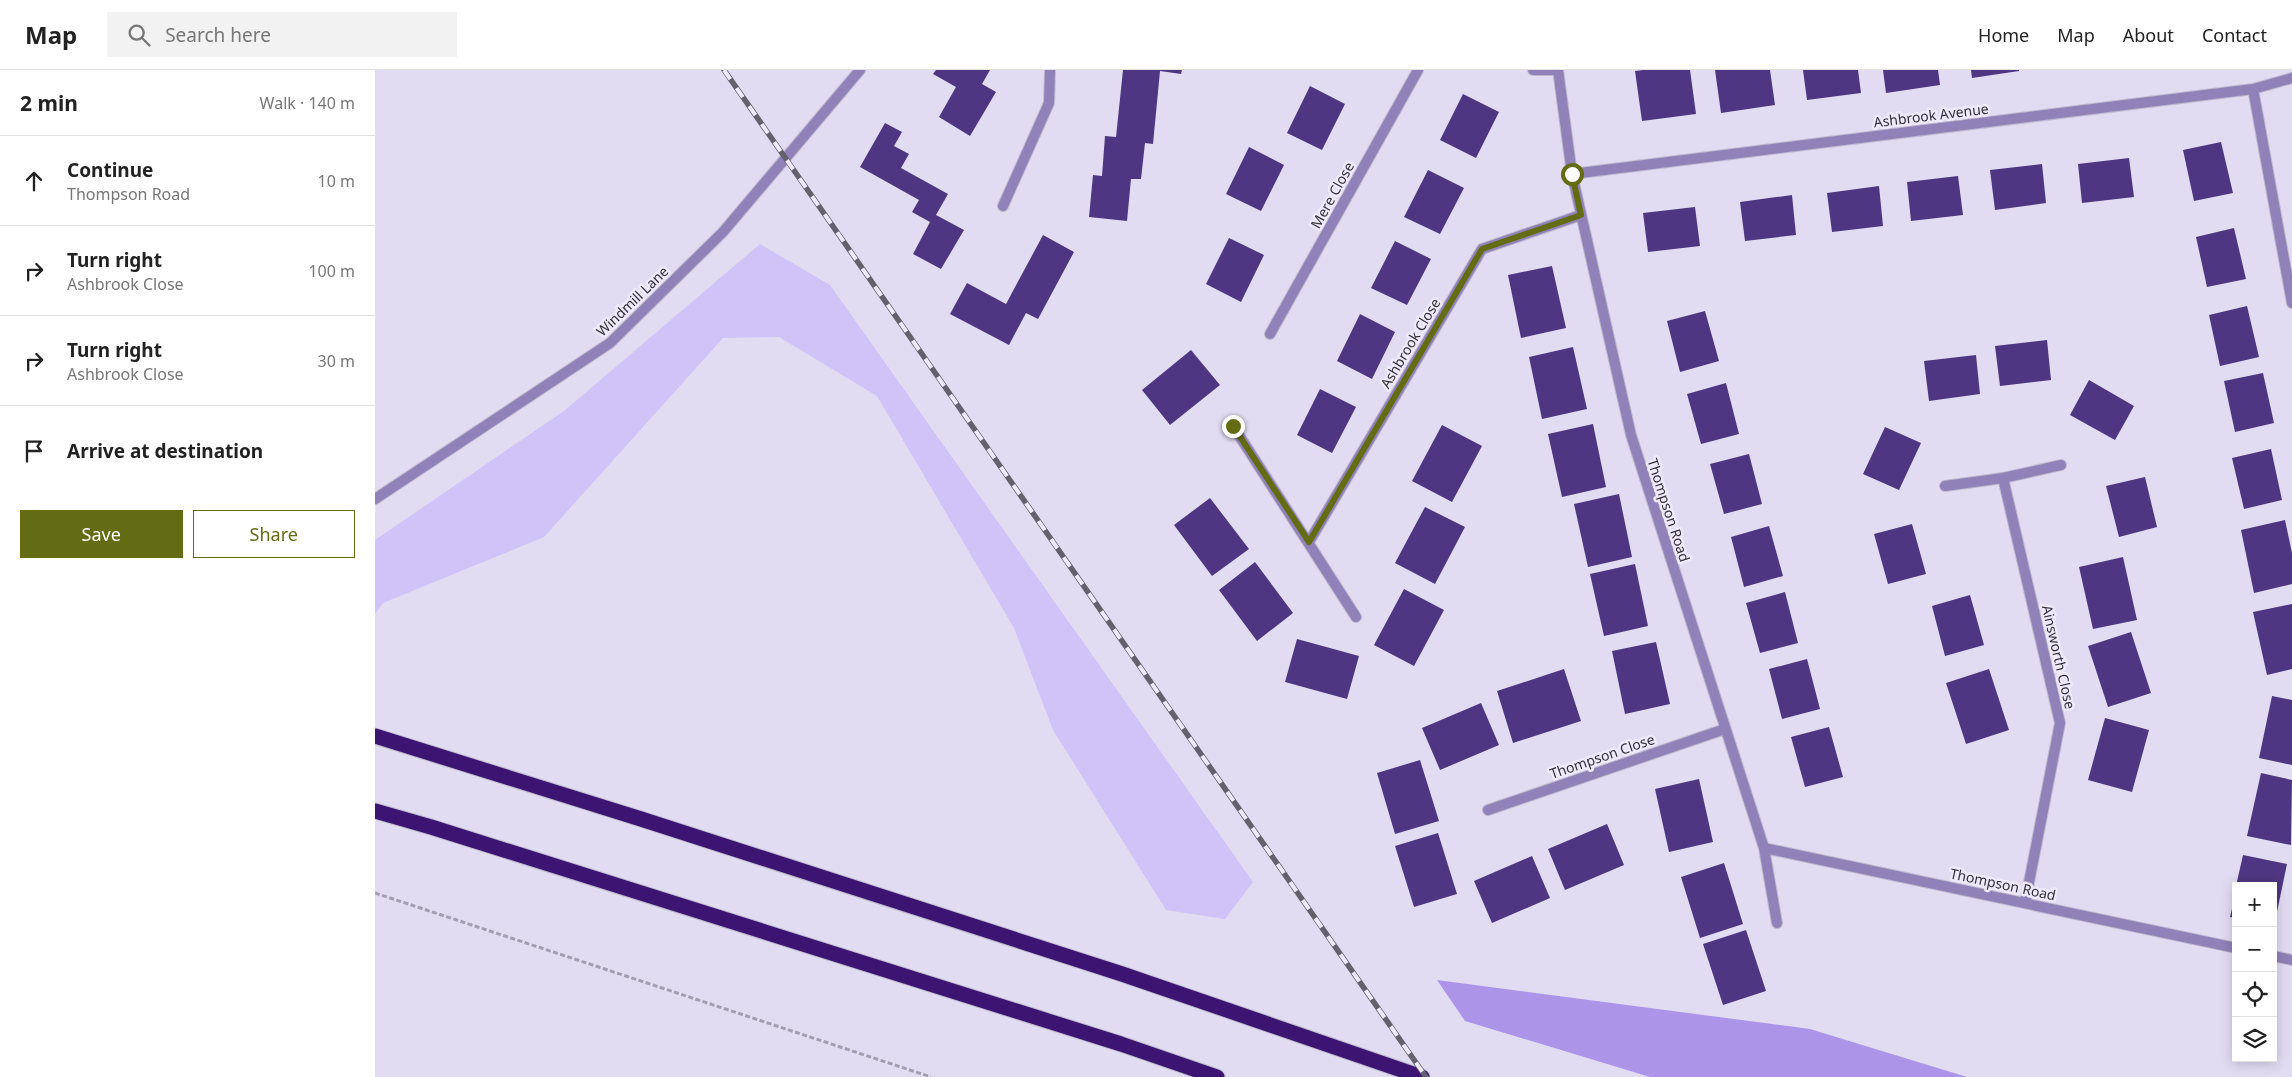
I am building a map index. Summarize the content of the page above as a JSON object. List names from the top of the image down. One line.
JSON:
{"streets":{"street":["Ashbrook Avenue","Mere Close","Windmill Lane","Ashbrook Close","Thompson Road","Ainsworth Close","Thompson Close"]},"crossings":[["Ashbrook Avenue","Thompson Road"],["Ashbrook Close","Thompson Road"],["Thompson Road","Ainsworth Close"],["Thompson Road","Thompson Close"]],"page":{"header":"Map","search":"Search here","nav":["Home","Map","About","Contact"],"heading":["2 min","Walk · 140 m"],"list":[["Continue","Thompson Road","10 m"],["Turn right","Ashbrook Close","100 m"],["Turn right","Ashbrook Close","30 m"],"Arrive at destination"],"buttons":["Save","Share"],"map_buttons":["+","−"]}}
